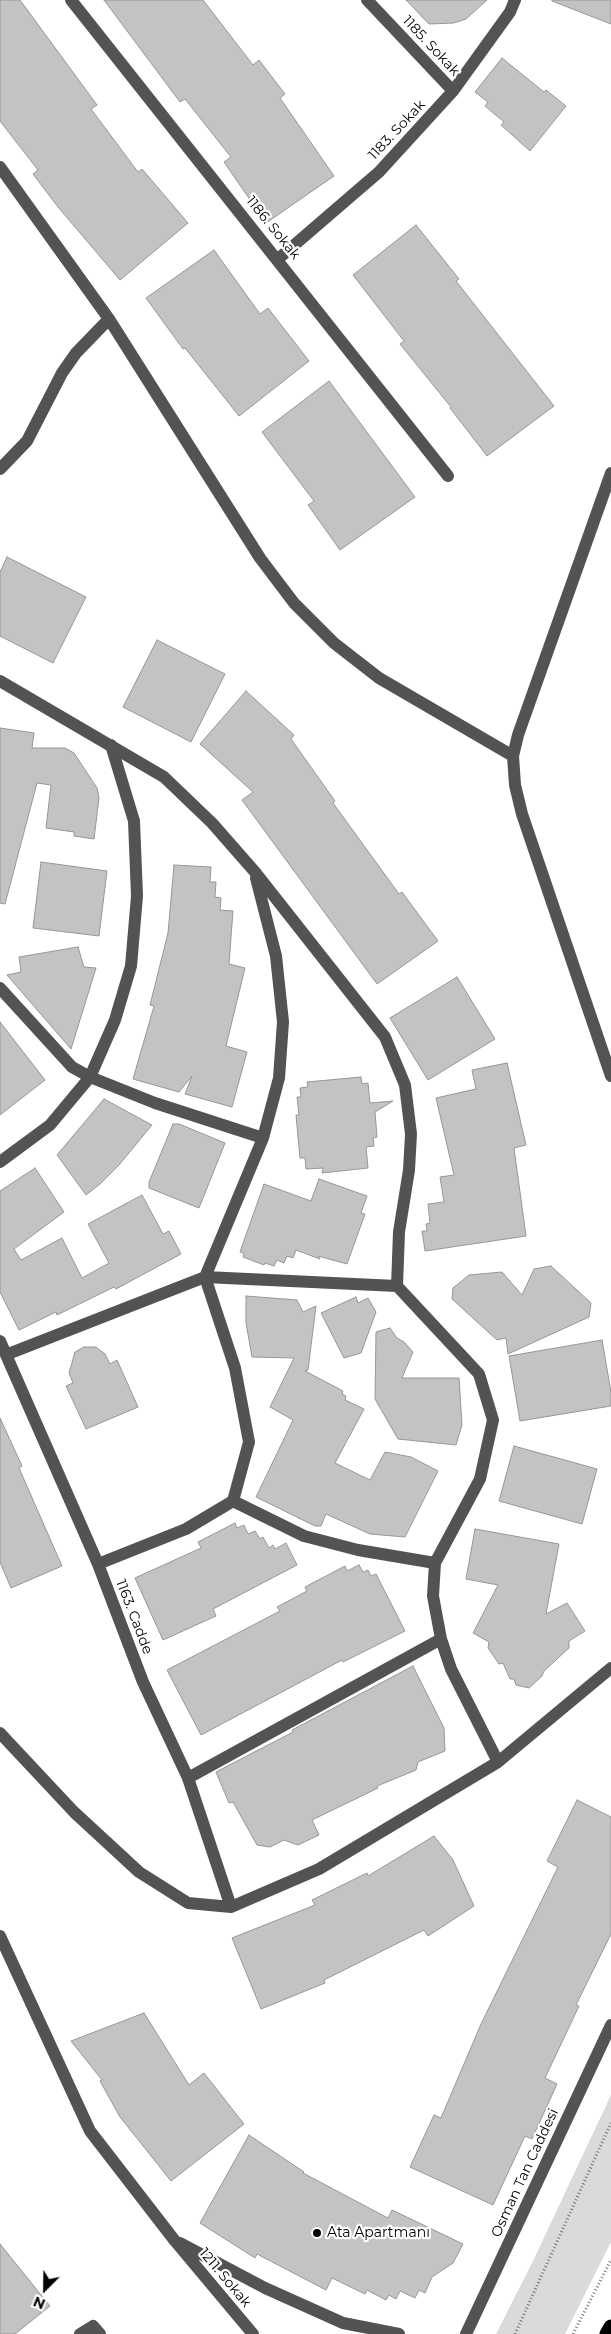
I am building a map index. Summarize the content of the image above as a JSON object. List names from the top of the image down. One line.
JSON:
{"streets":{"street":["1185. Sokak","1183. Sokak","1186. Sokak","1163. Cadde","Osman Tan Caddesi","1211. Sokak"]},"crossings":[["1185. Sokak","1183. Sokak"],["1183. Sokak","1186. Sokak"]],"places":["Ata Apartmanı"],"north":"bottom left"}
